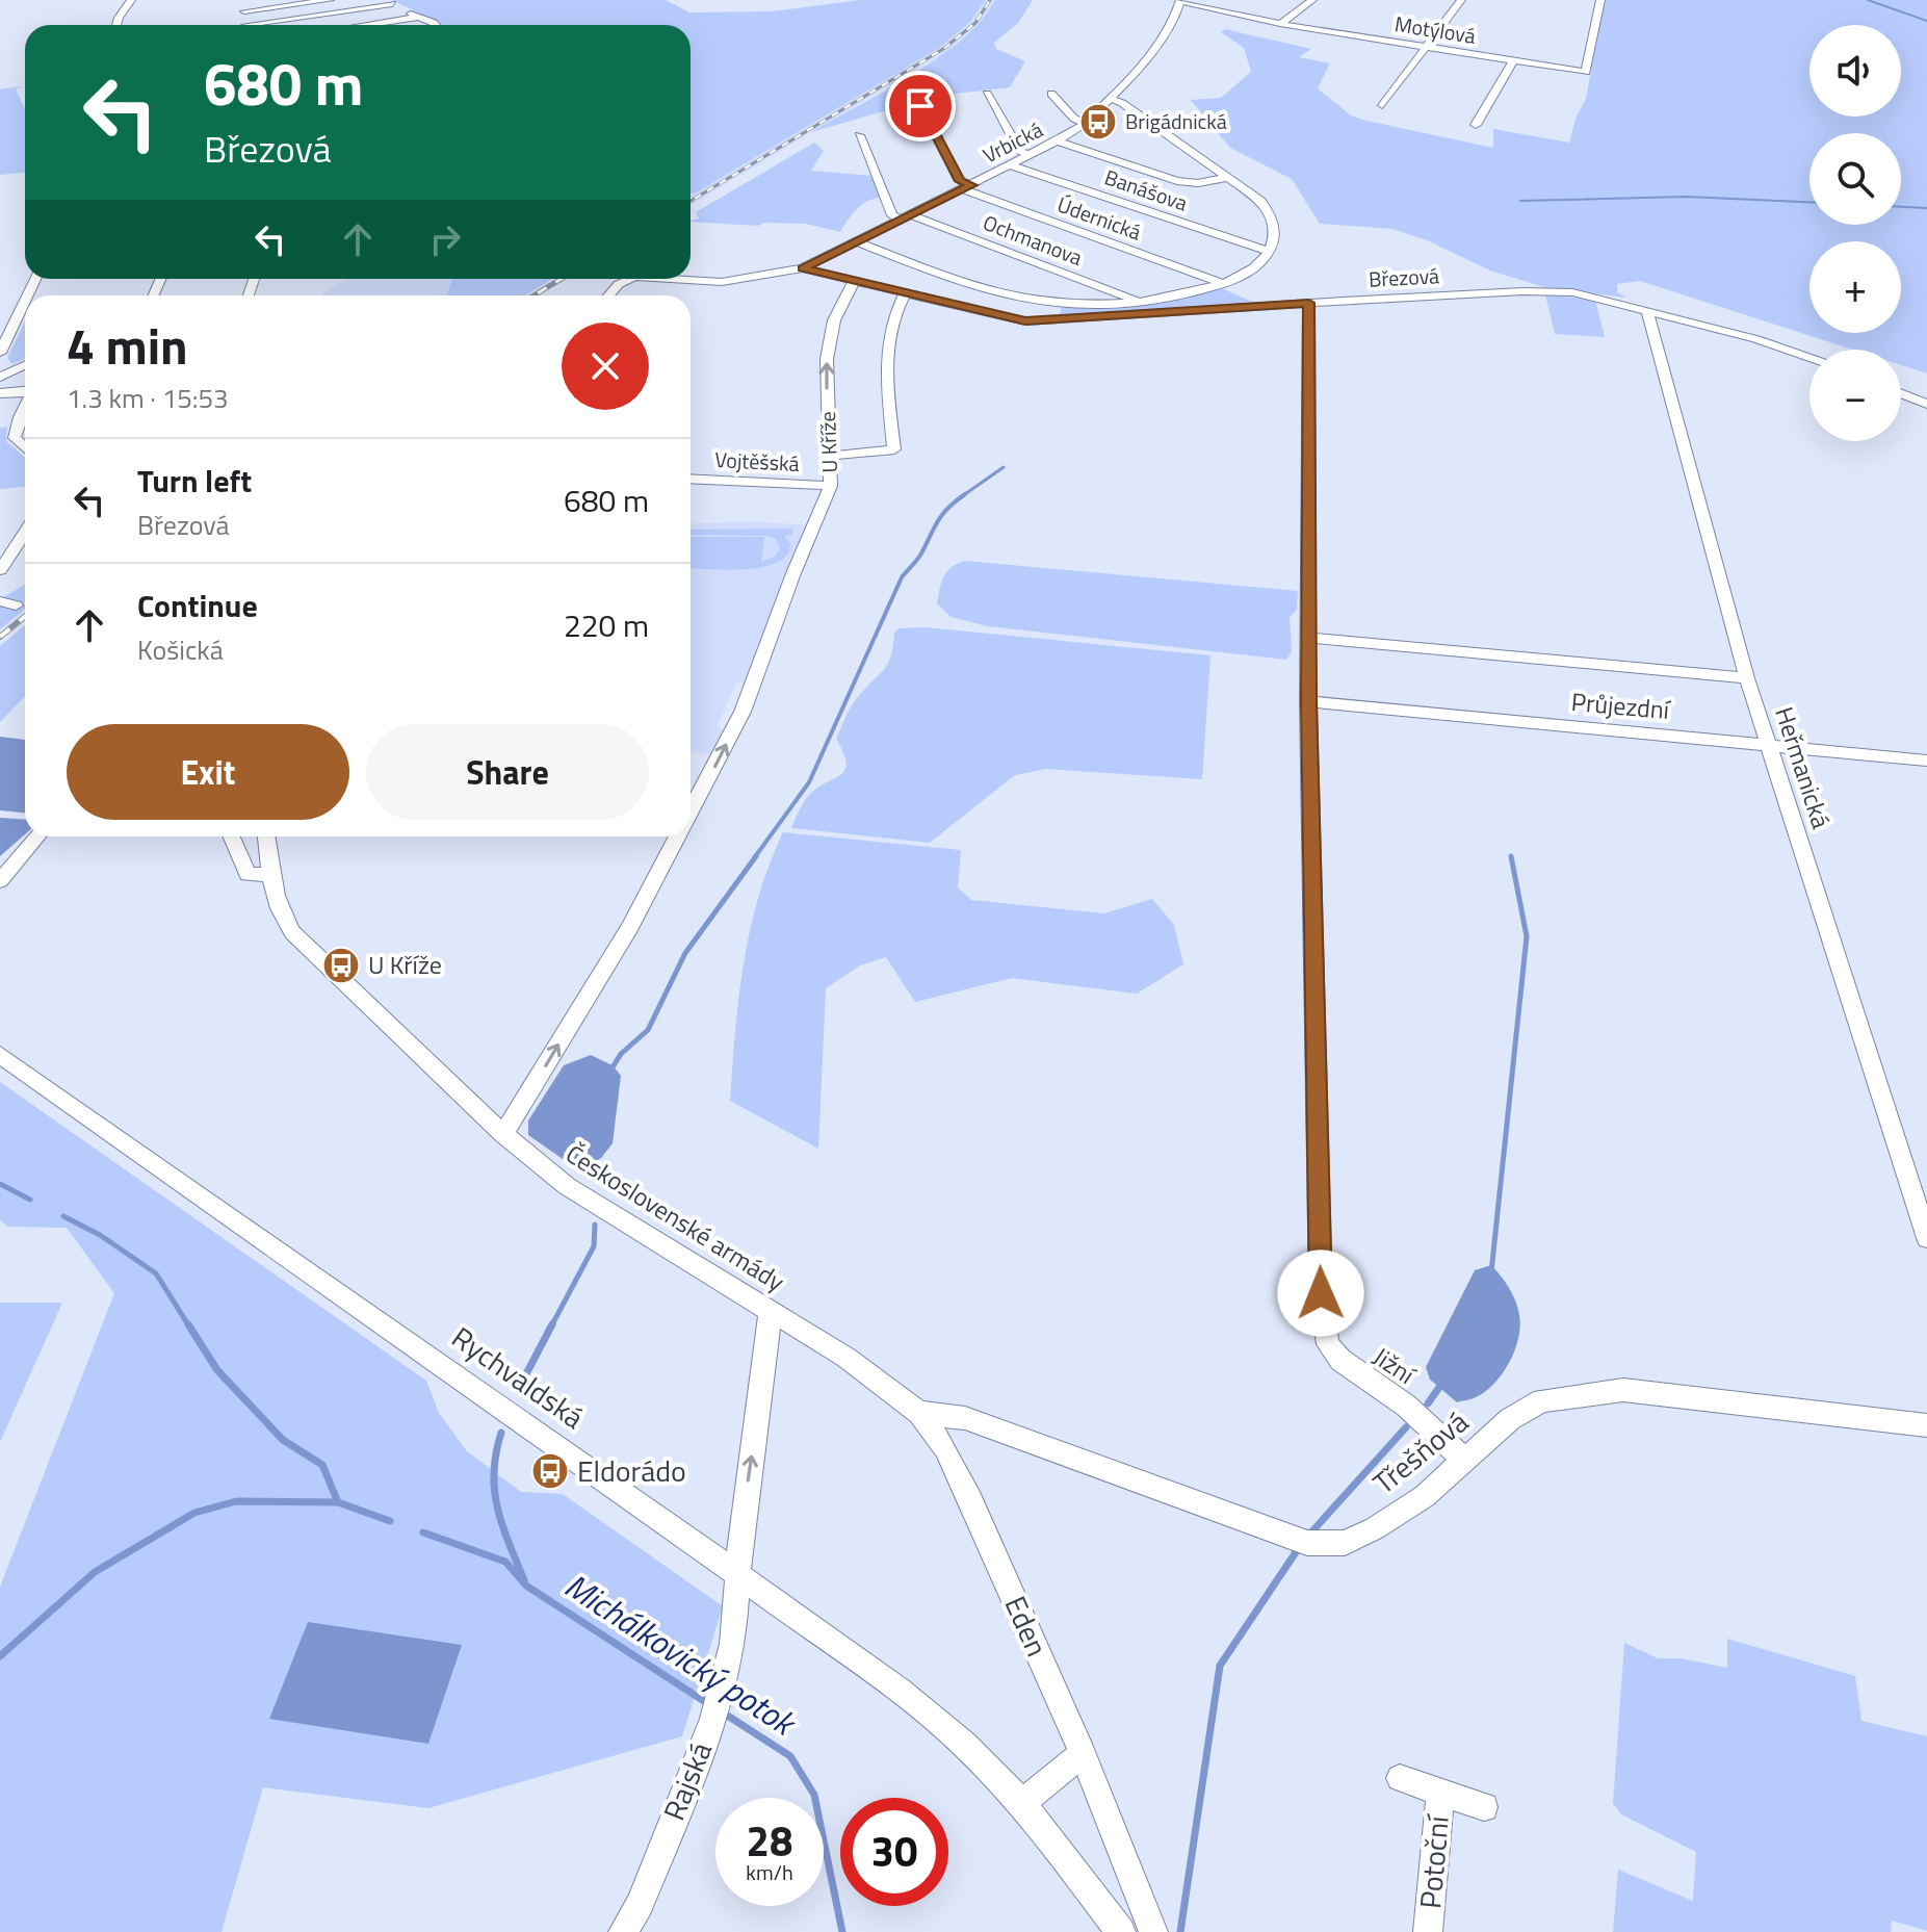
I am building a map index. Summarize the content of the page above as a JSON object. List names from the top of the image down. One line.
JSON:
{"streets":{"street":["Motýlová","Vrbická","Banášova","Údernická","Ochmanova","Březová","U Kříže","Vojtěšská","Průjezdní","Heřmanická","Československé armády","Jižní","Rychvaldská","Třešňová","Eden","Rajská","Potoční"]},"crossings":[["Motýlová","Vrbická"],["Vrbická","Banášova"],["Vrbická","Údernická"],["Vrbická","Ochmanova"],["Vrbická","Březová"],["Březová","U Kříže"],["Březová","Heřmanická"],["Březová","Jižní"],["U Kříže","Vojtěšská"],["U Kříže","Československé armády"],["Průjezdní","Heřmanická"],["Průjezdní","Jižní"],["Československé armády","Eden"],["Československé armády","Rajská"],["Jižní","Třešňová"],["Rychvaldská","Rajská"],["Třešňová","Eden"]],"one_way":["U Kříže","Rajská"],"water":["Michálkovický potok"],"places":{"bus stop":["Brigádnická","U Kříže","Eldorádo"]},"page":{"map_buttons":["+","−"],"turn":["680 m","Březová"],"heading":["4 min","1.3 km · 15:53"],"list":[{"name":"Turn left","note":"Březová","value":"680 m"},{"name":"Continue","note":"Košická","value":"220 m"}],"buttons":["Exit","Share"],"speed":"28 km/h","limit":"30"}}
